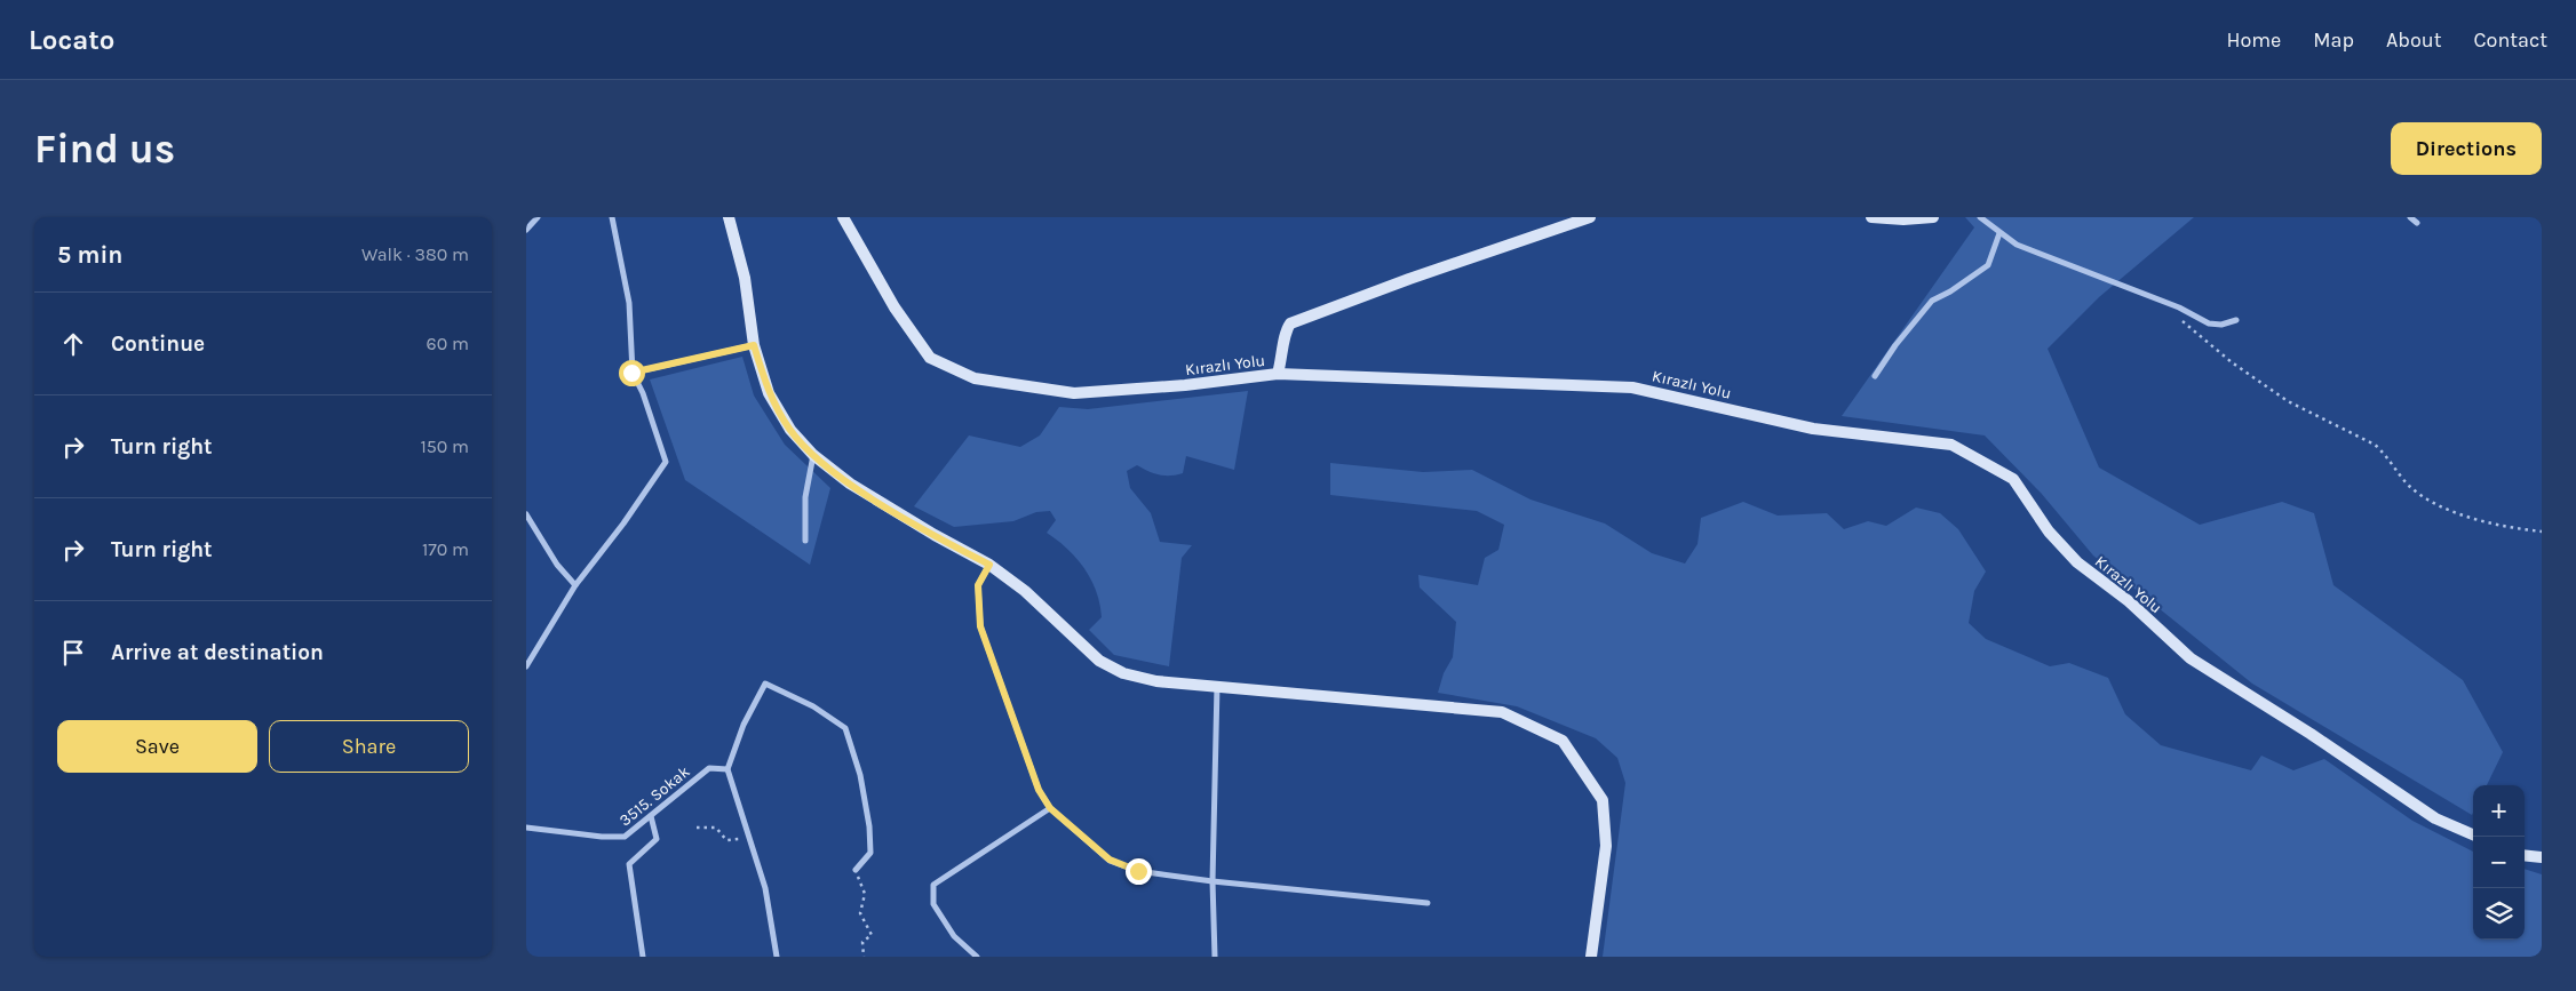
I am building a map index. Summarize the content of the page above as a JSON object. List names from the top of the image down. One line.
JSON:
{"streets":{"street":["Kırazlı Yolu","3515. Sokak"]},"page":{"header":"Locato","nav":["Home","Map","About","Contact"],"buttons":["Directions",["Save","Share"]],"title":"Find us","heading":["5 min","Walk · 380 m"],"list":[["Continue","60 m"],["Turn right","150 m"],["Turn right","170 m"],"Arrive at destination"],"map_buttons":["+","−"]}}
